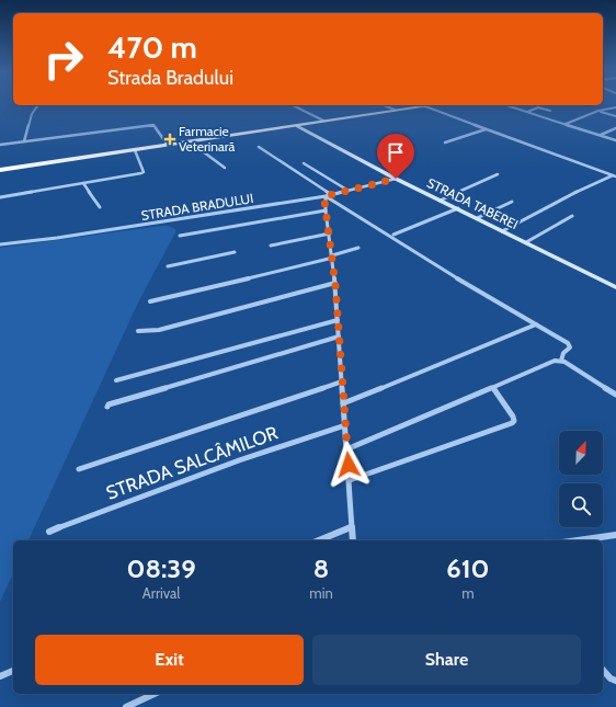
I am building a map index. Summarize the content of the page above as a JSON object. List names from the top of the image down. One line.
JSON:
{"streets":{"street":["STRADA TABEREI","STRADA BRADULUI","STRADA SALCÂMILOR"]},"crossings":[["STRADA TABEREI","STRADA BRADULUI"]],"places":{"health":["Farmacie Veterinară"]},"north":"top right","page":{"turn":["470 m","Strada Bradului"],"eta":["08:39","Arrival","8","min","610","m"],"buttons":["Exit","Share"]}}
